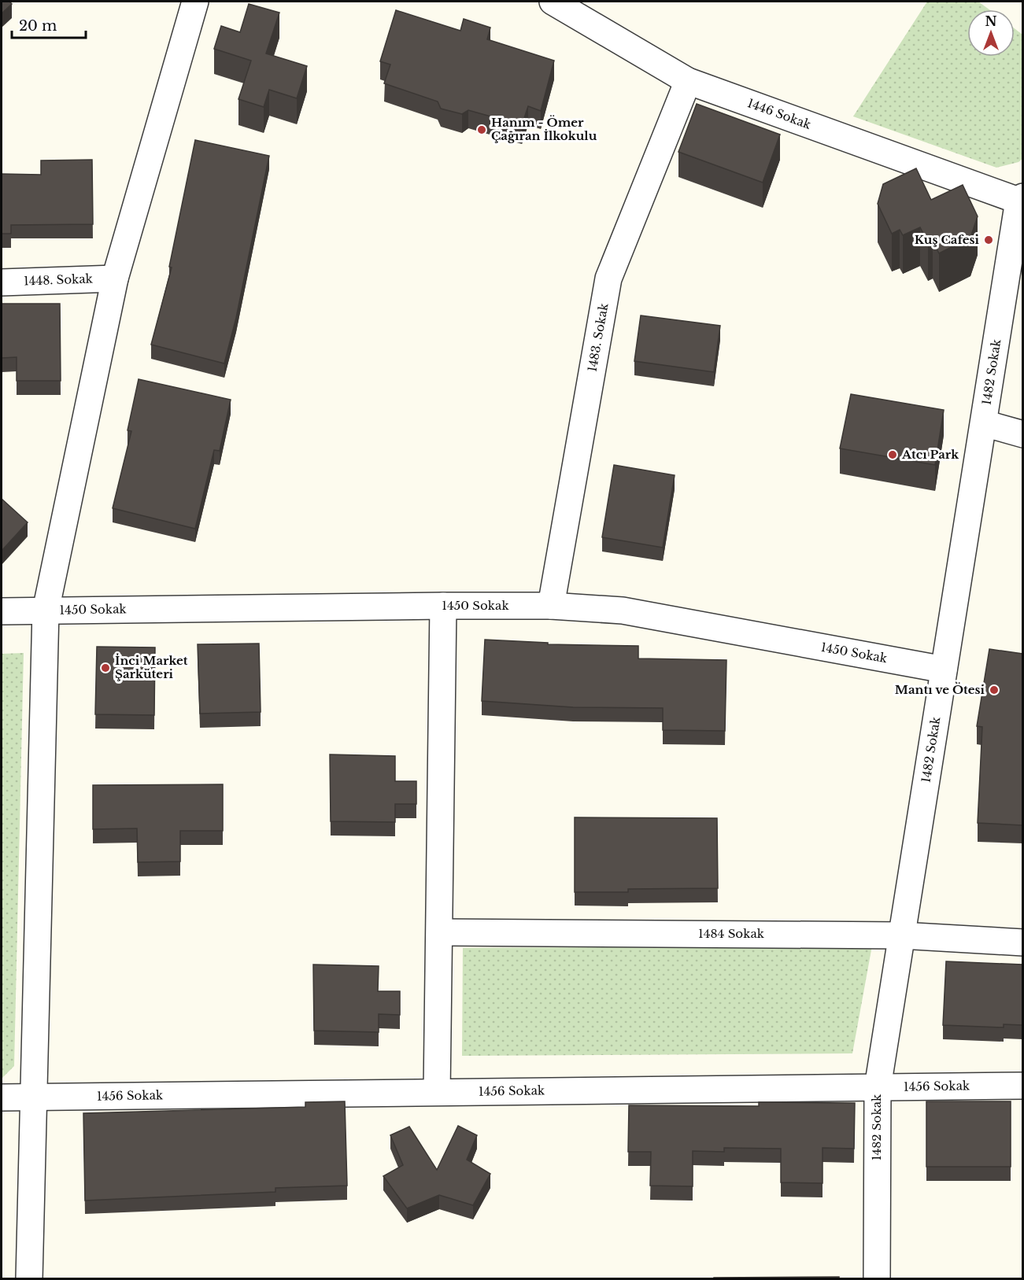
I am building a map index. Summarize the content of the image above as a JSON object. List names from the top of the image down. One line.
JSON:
{"streets":{"street":["1446 Sokak","1448. Sokak","1483. Sokak","1482 Sokak","1450 Sokak","1484 Sokak","1456 Sokak"]},"crossings":[["1446 Sokak","1483. Sokak"],["1446 Sokak","1482 Sokak"],["1483. Sokak","1450 Sokak"],["1482 Sokak","1450 Sokak"],["1482 Sokak","1484 Sokak"],["1482 Sokak","1456 Sokak"]],"places":["Hanım - Ömer Çağıran İlkokulu","Kuş Cafesi","Atcı Park","İnci Market Şarküteri","Mantı ve Ötesi"],"scale_bar":"20 m","north":"top"}
